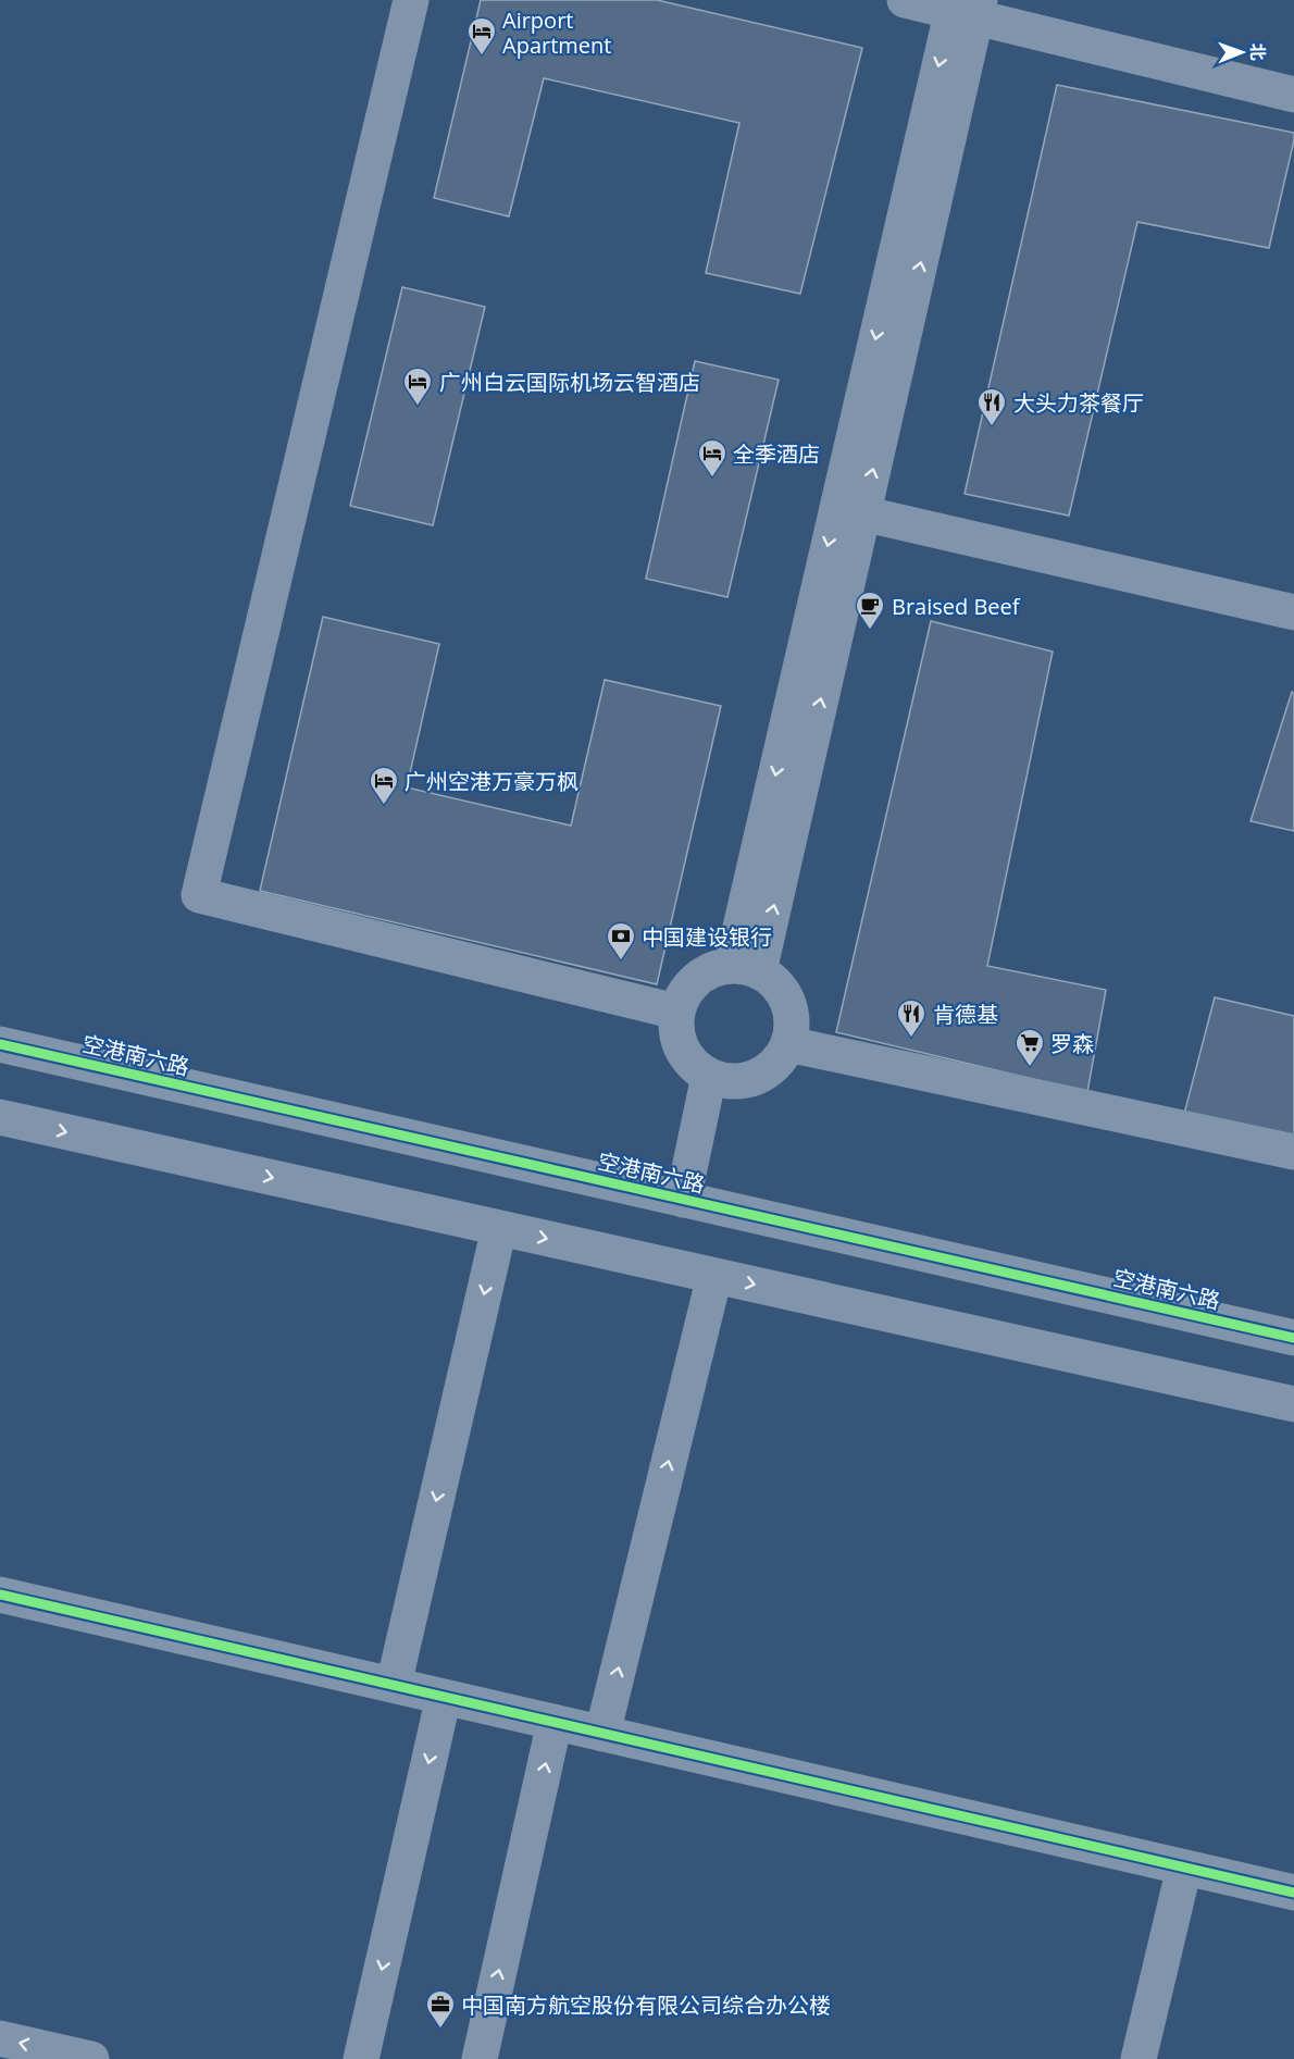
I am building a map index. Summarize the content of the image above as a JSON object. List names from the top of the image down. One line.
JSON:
{"streets":{"street":["空港南六路"]},"places":{"hotel":["Airport Apartment","广州白云国际机场云智酒店","全季酒店","广州空港万豪万枫"],"restaurant":["大头力茶餐厅","肯德基"],"cafe":["Braised Beef"],"bank":["中国建设银行"],"supermarket":["罗森"],"office":["中国南方航空股份有限公司综合办公楼"]},"north":"right"}
